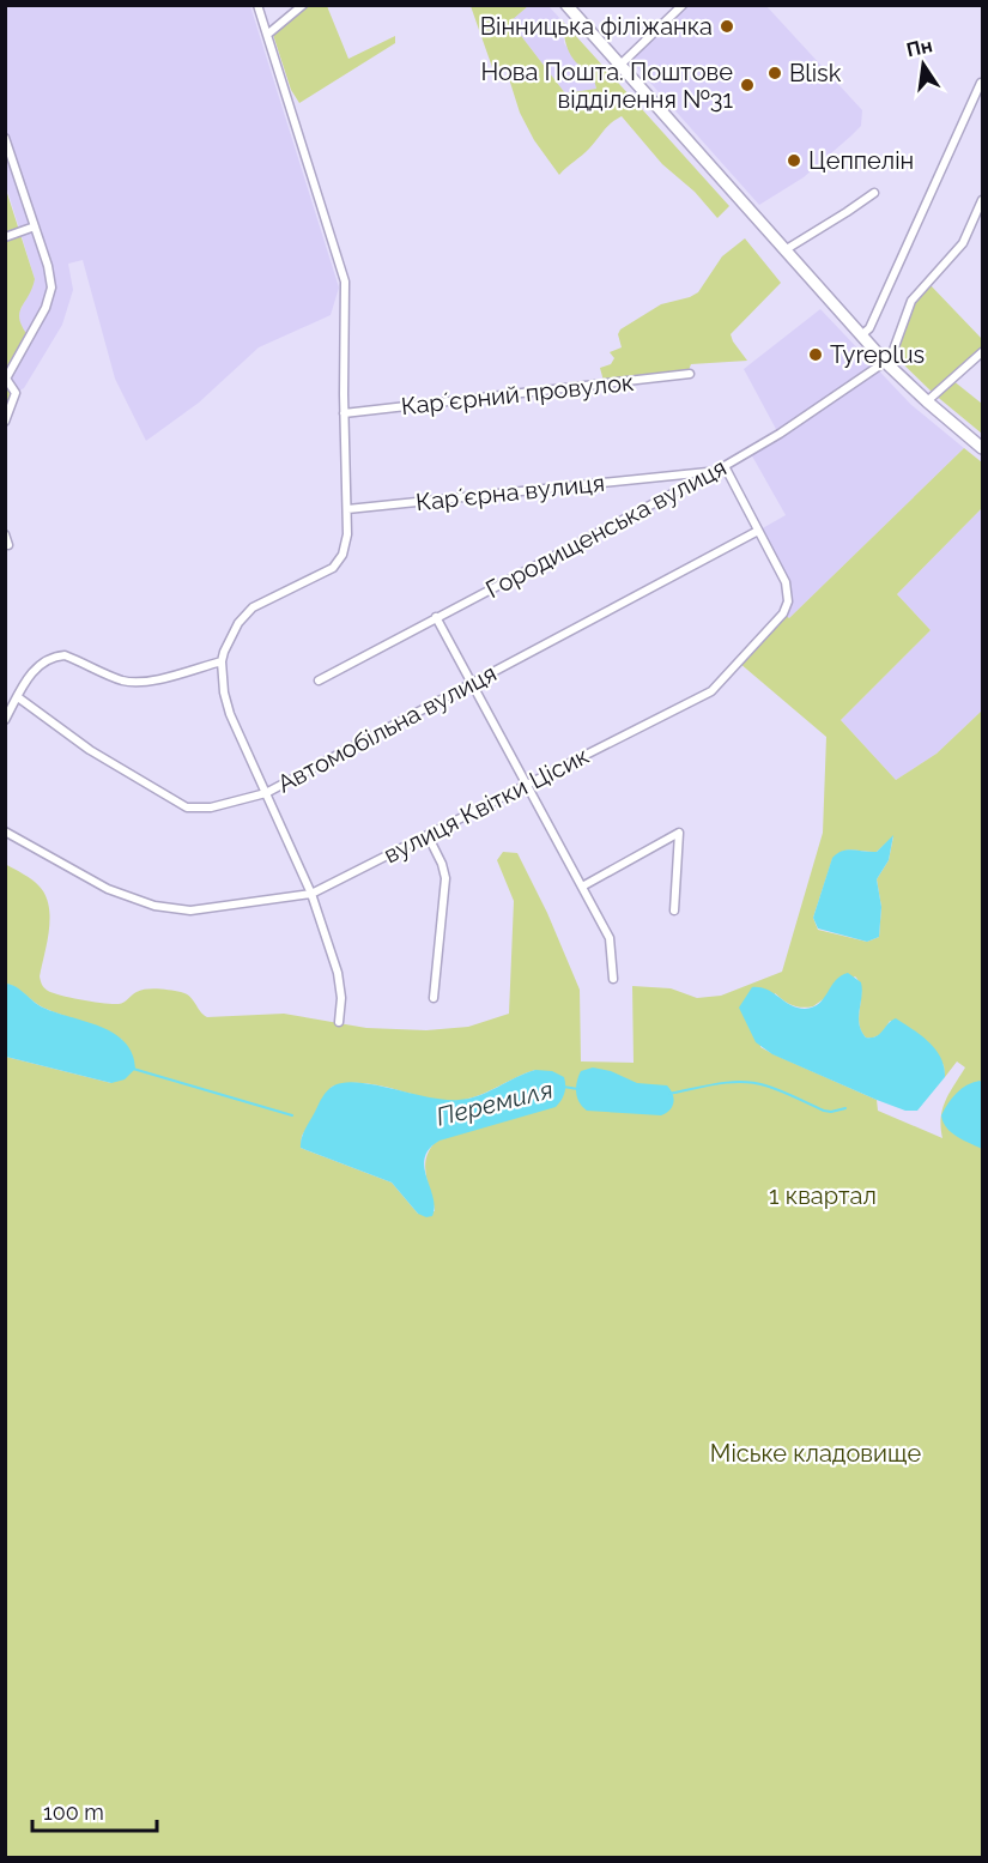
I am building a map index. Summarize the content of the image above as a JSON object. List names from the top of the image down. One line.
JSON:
{"streets":{"street":["Карʼєрний провулок","Карʼєрна вулиця","Городищенська вулиця","Автомобільна вулиця","вулиця Квітки Цісик"]},"crossings":[["Карʼєрна вулиця","Городищенська вулиця"],["Городищенська вулиця","вулиця Квітки Цісик"],["Автомобільна вулиця","вулиця Квітки Цісик"]],"water":["Перемиля"],"parks":["1 квартал","Міське кладовище"],"places":["Вінницька філіжанка","Blisk","Нова Пошта. Поштове відділення №31","Цеппелін","Tyreplus"],"scale_bar":"100 m","north":"top"}
